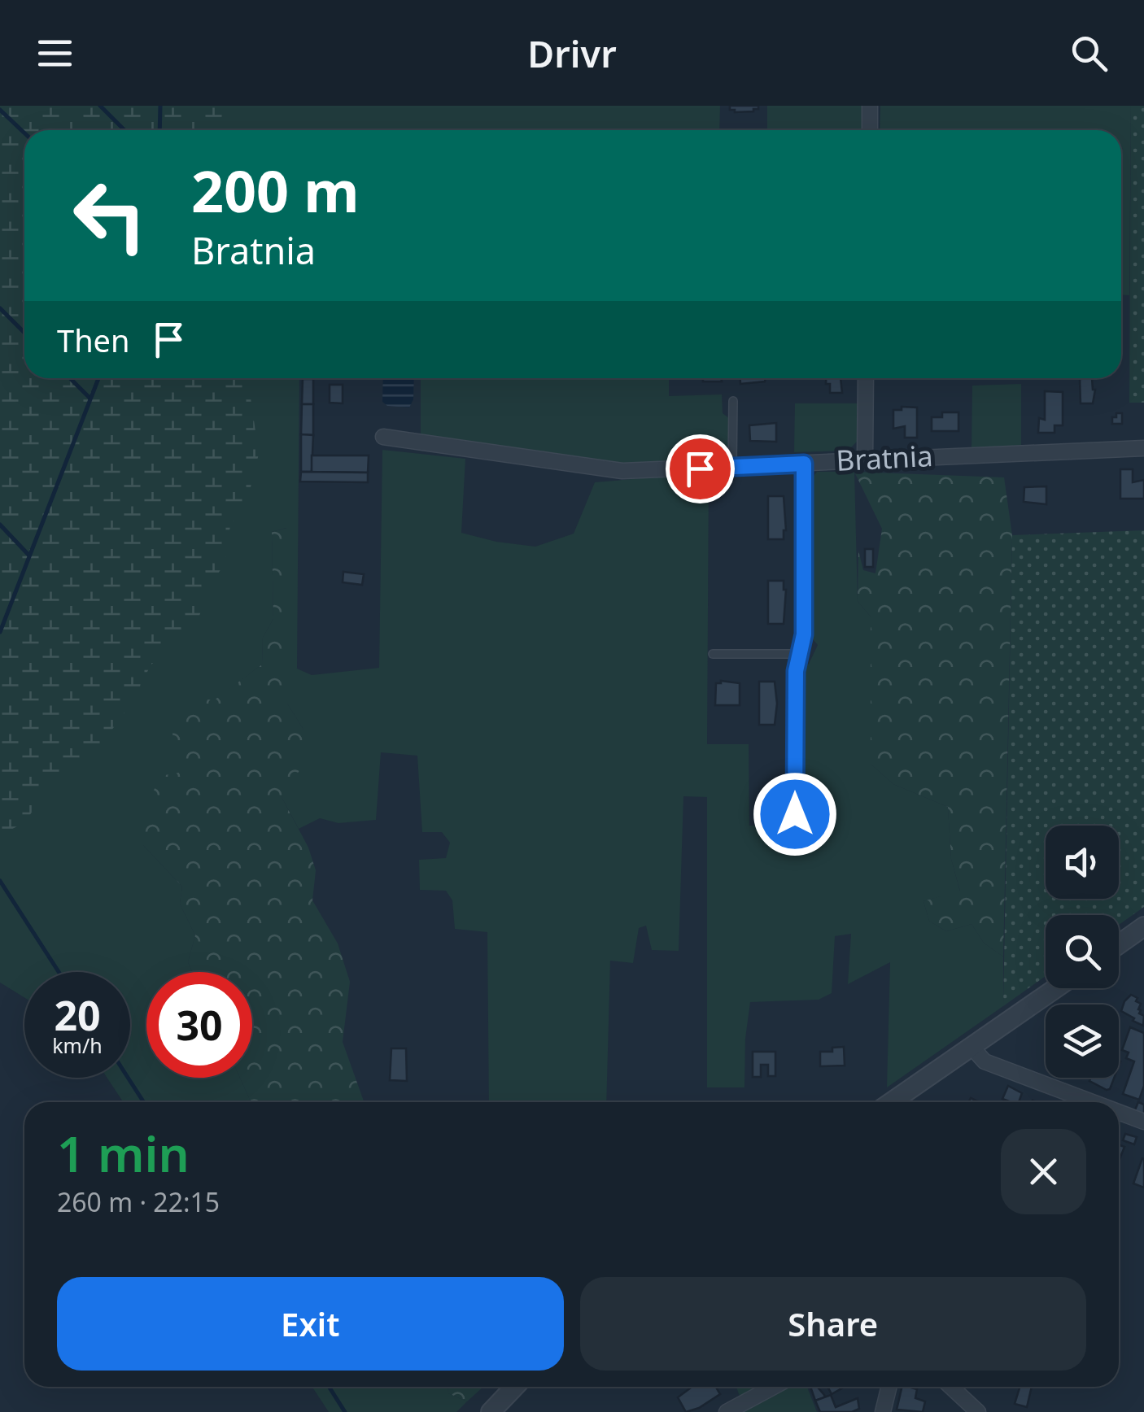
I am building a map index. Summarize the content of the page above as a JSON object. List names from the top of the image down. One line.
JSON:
{"streets":{"street":["Bratnia"]},"page":{"header":"Drivr","turn":["200 m","Bratnia"],"then":"Then","speed":"20 km/h","limit":"30","heading":["1 min","260 m · 22:15"],"buttons":["Exit","Share"]}}
